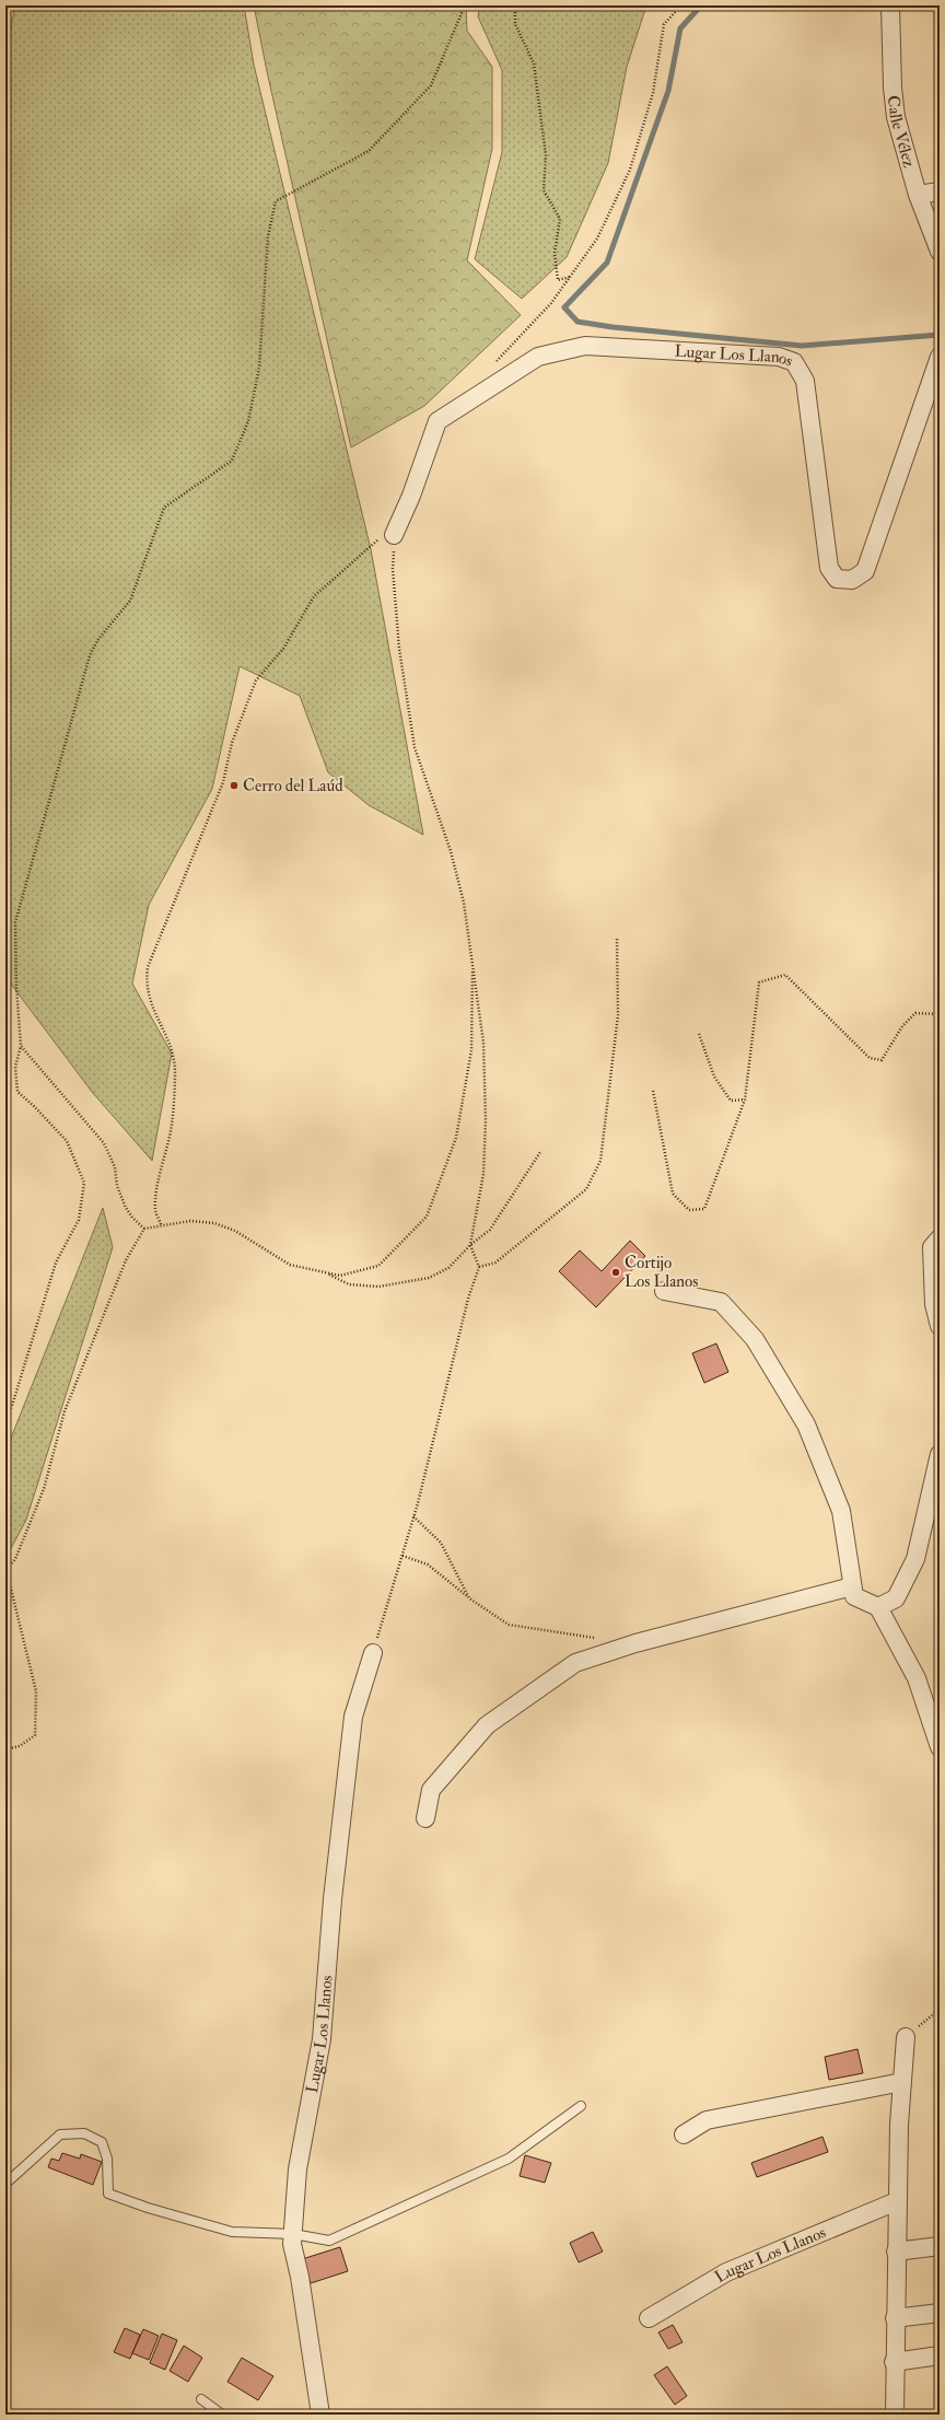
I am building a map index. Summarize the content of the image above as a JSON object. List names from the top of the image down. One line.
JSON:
{"streets":{"street":["Calle Vélez","Lugar Los Llanos"]},"places":["Cerro del Laúd","Cortijo Los Llanos"]}
